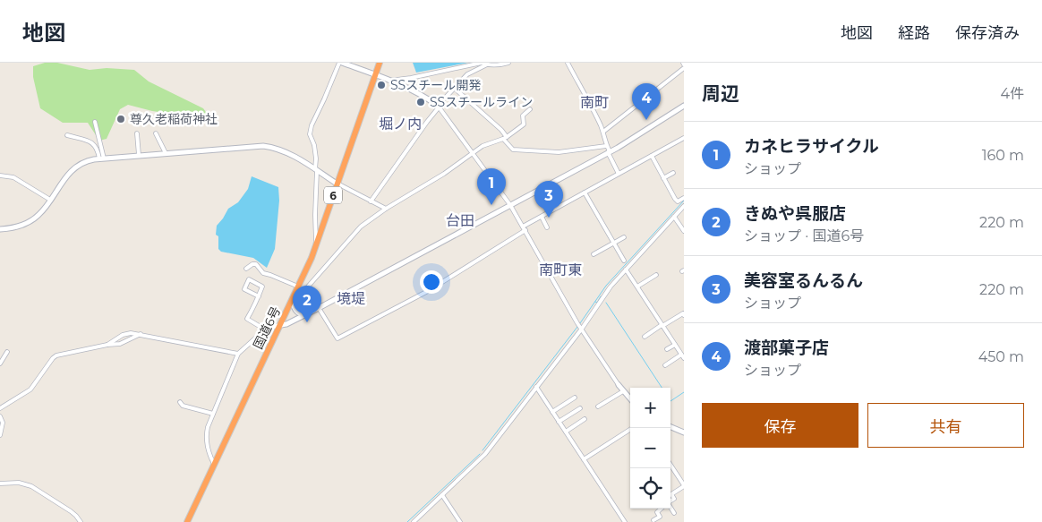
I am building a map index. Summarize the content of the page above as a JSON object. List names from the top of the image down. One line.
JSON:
{"streets":{"highway":["6","国道6号"]},"districts":["南町","堀ノ内","台田","南町東","境堤"],"places":["SSスチール開発","SSスチールライン","尊久老稲荷神社"],"page":{"header":"地図","nav":["地図","経路","保存済み"],"heading":["周辺","4件"],"pins":["4","1","3","2"],"list":[{"mark":"1","name":"カネヒラサイクル","note":"ショップ","value":"160 m"},{"mark":"2","name":"きぬや呉服店","note":"ショップ · 国道6号","value":"220 m"},{"mark":"3","name":"美容室るんるん","note":"ショップ","value":"220 m"},{"mark":"4","name":"渡部菓子店","note":"ショップ","value":"450 m"}],"map_buttons":["+","−"],"buttons":["保存","共有"]}}
